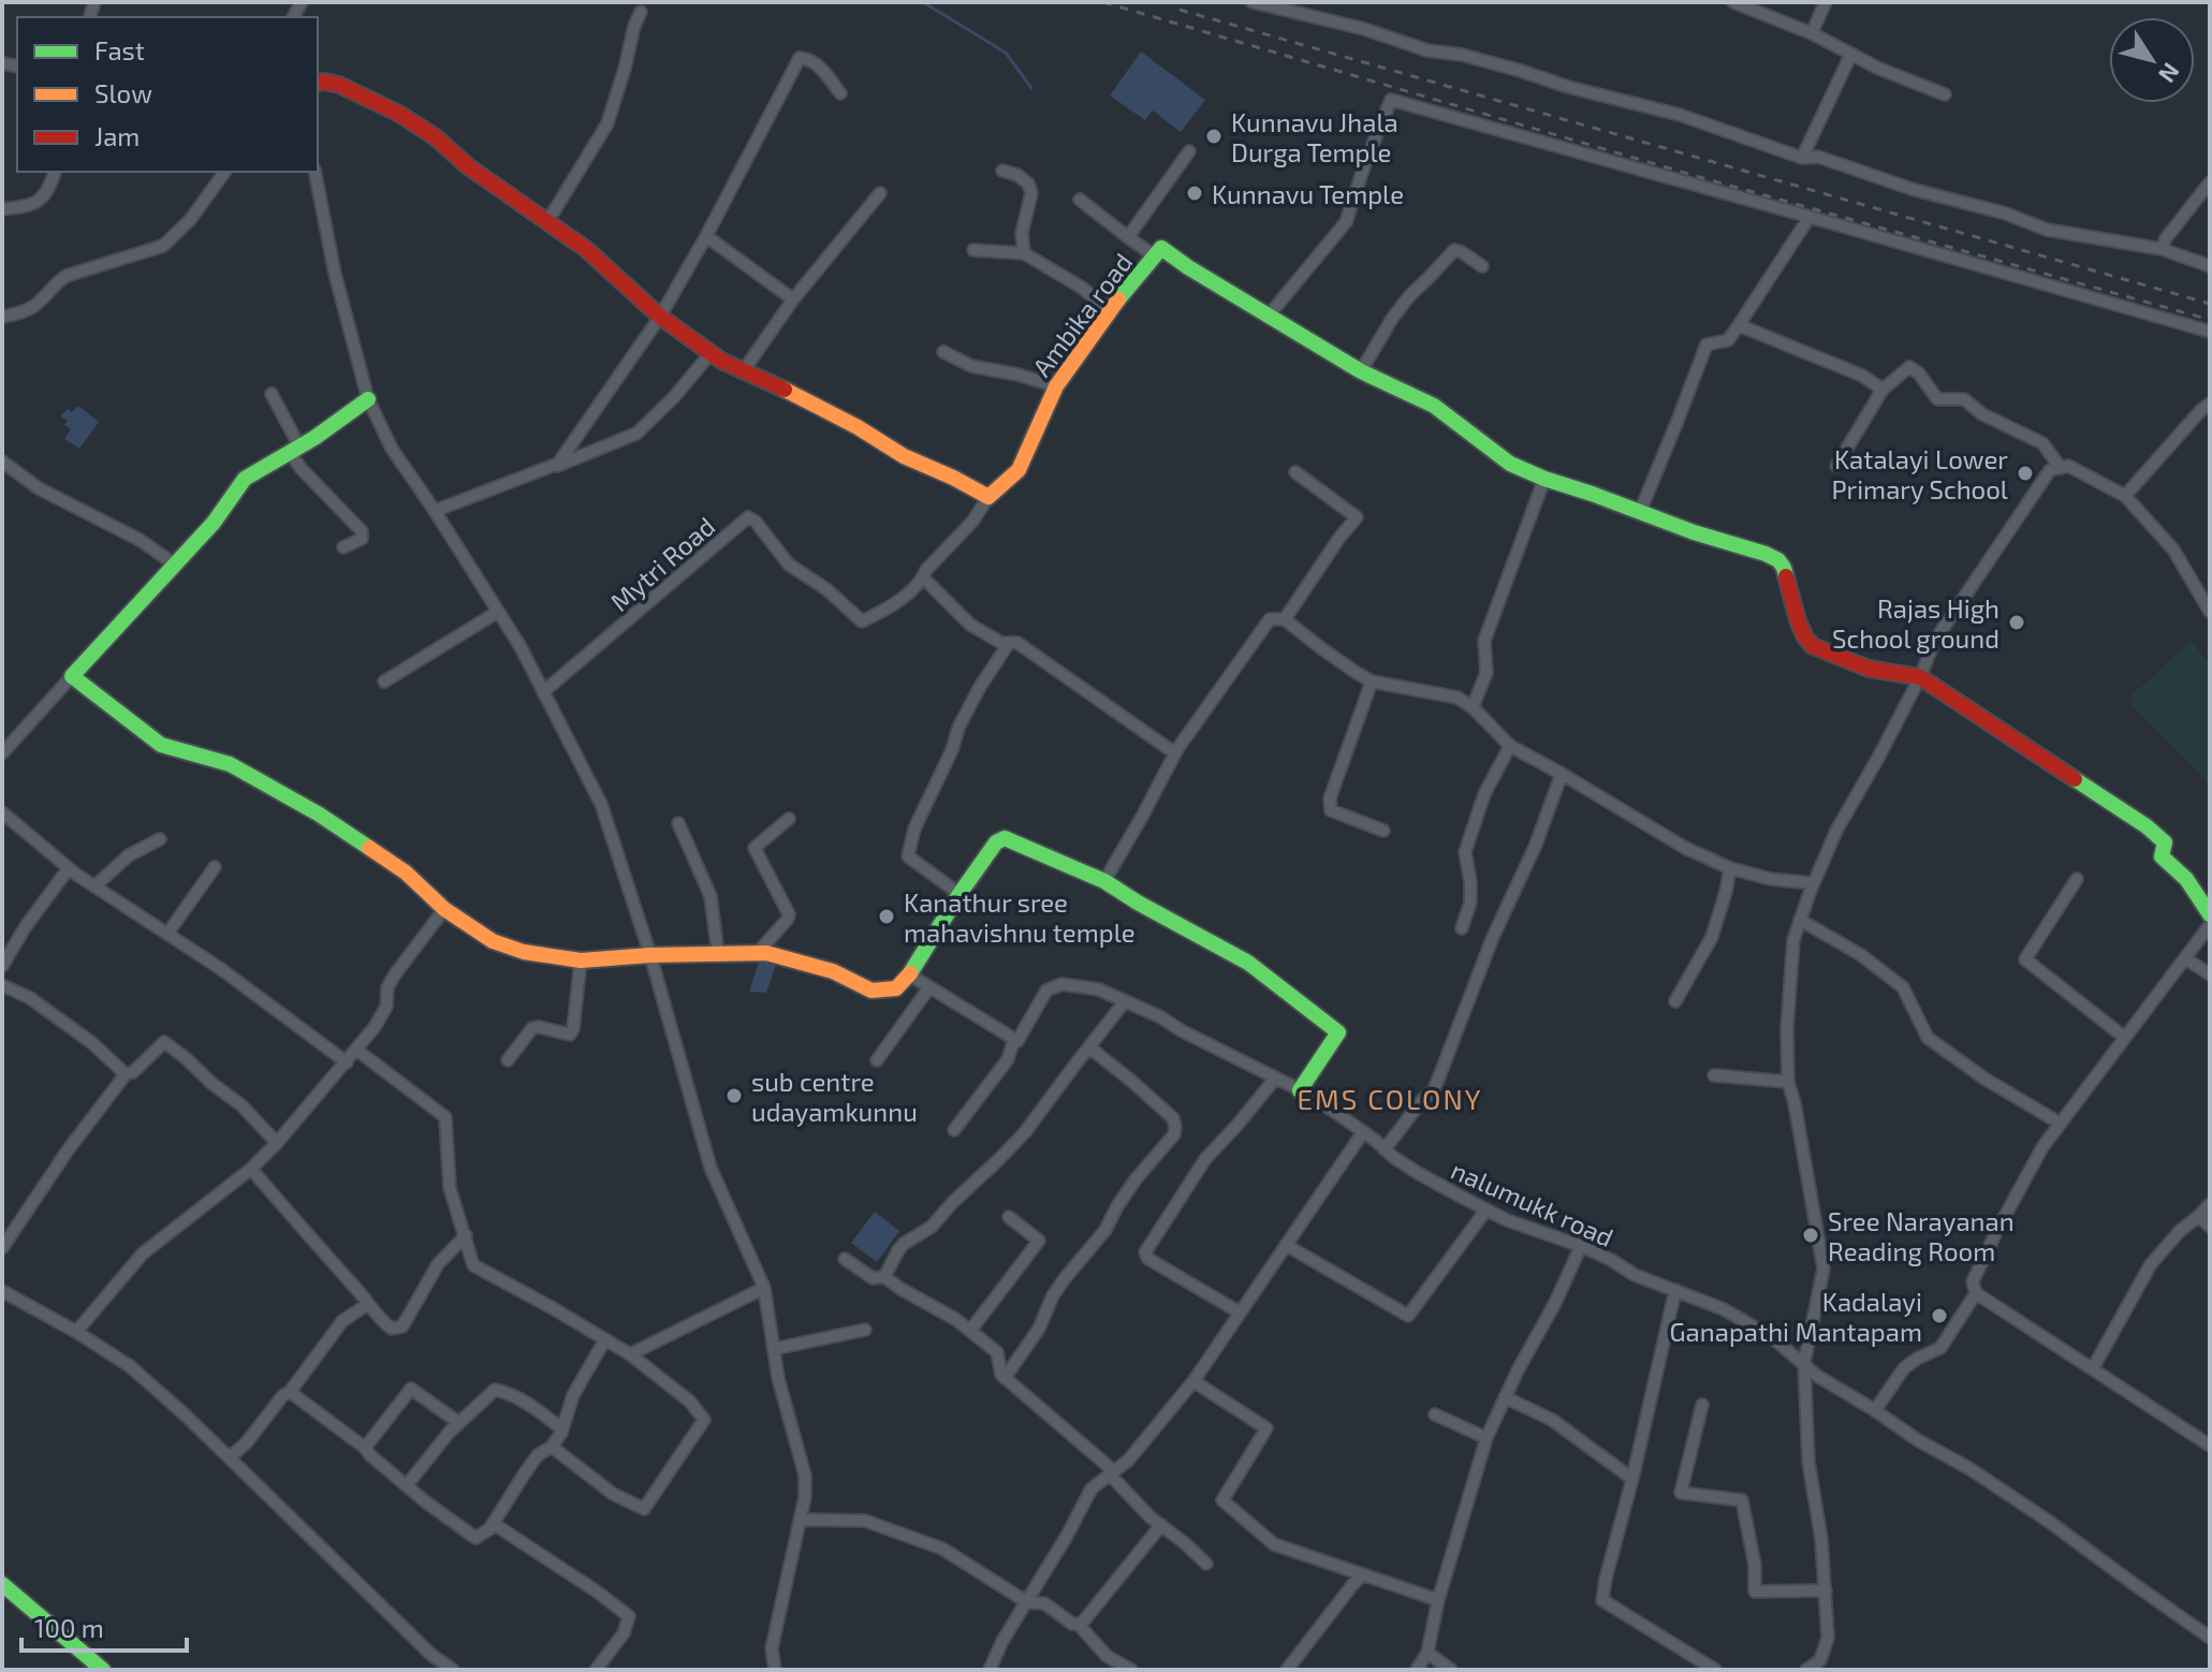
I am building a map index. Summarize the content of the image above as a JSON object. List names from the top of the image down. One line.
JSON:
{"streets":{"main road":["Ambika road"],"street":["Mytri Road","nalumukk road"]},"crossings":[["Ambika road","Mytri Road"]],"districts":["EMS COLONY"],"places":["Kunnavu Jhala Durga Temple","Kunnavu Temple","Katalayi Lower Primary School","Rajas High School ground","Kanathur sree mahavishnu temple","sub centre udayamkunnu","Sree Narayanan Reading Room","Kadalayi Ganapathi Mantapam"],"legend":["Fast","Slow","Jam"],"scale_bar":"100 m","north":"bottom right"}
